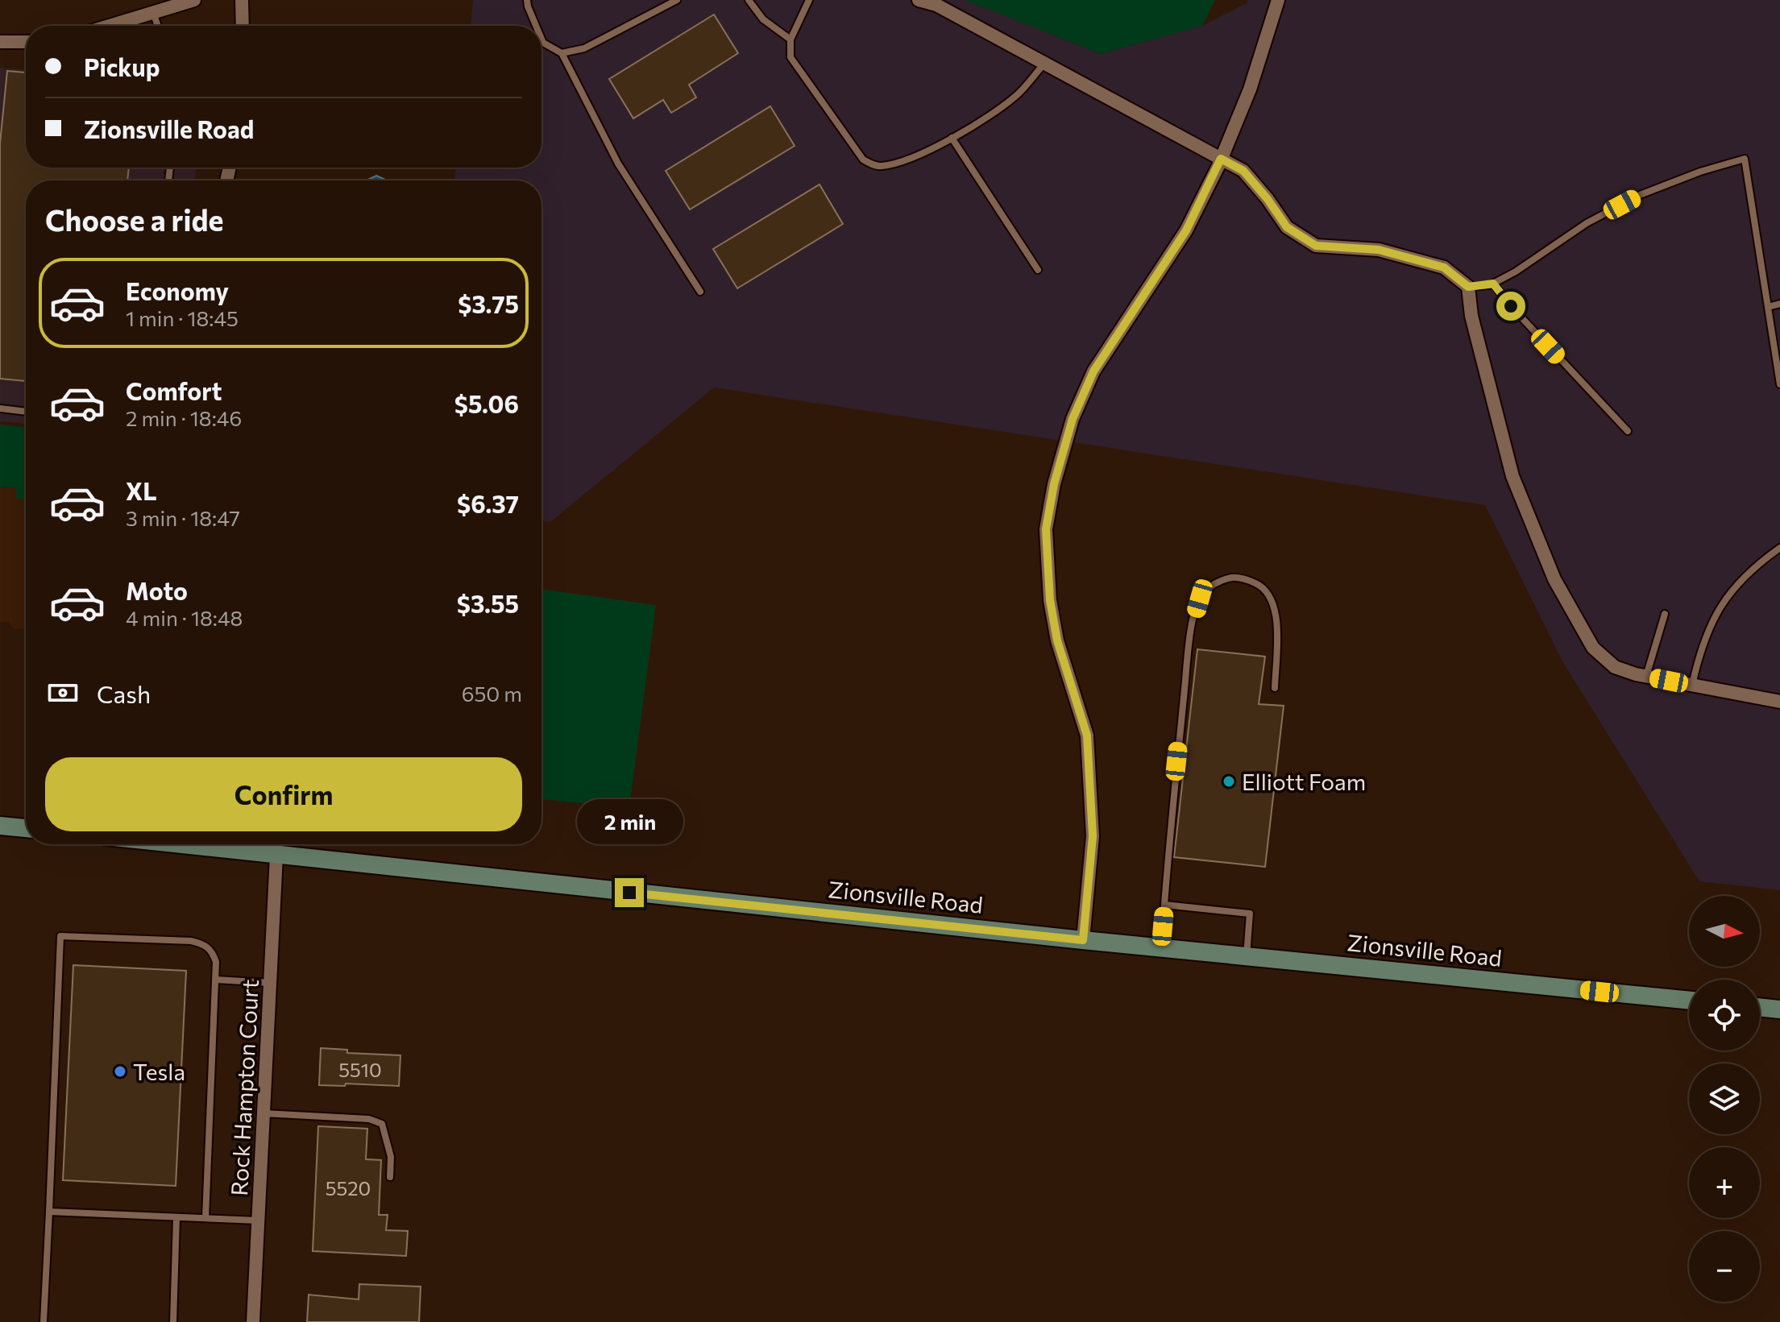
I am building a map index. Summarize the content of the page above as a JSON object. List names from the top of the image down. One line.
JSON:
{"streets":{"main road":["Zionsville Road"],"street":["Rock Hampton Court"]},"crossings":[["Zionsville Road","Rock Hampton Court"]],"places":["Elliott Foam","Tesla"],"house_numbers":["5510","5520"],"north":"right","page":{"banner":["Pickup","Zionsville Road"],"heading":"Choose a ride","list":[{"name":"Economy","note":"1 min · 18:45","value":"$3.75"},{"name":"Comfort","note":"2 min · 18:46","value":"$5.06"},{"name":"XL","note":"3 min · 18:47","value":"$6.37"},{"name":"Moto","note":"4 min · 18:48","value":"$3.55"}],"pay":["Cash","650 m"],"buttons":"Confirm","bubble":"2 min","map_buttons":["+","−"]}}
